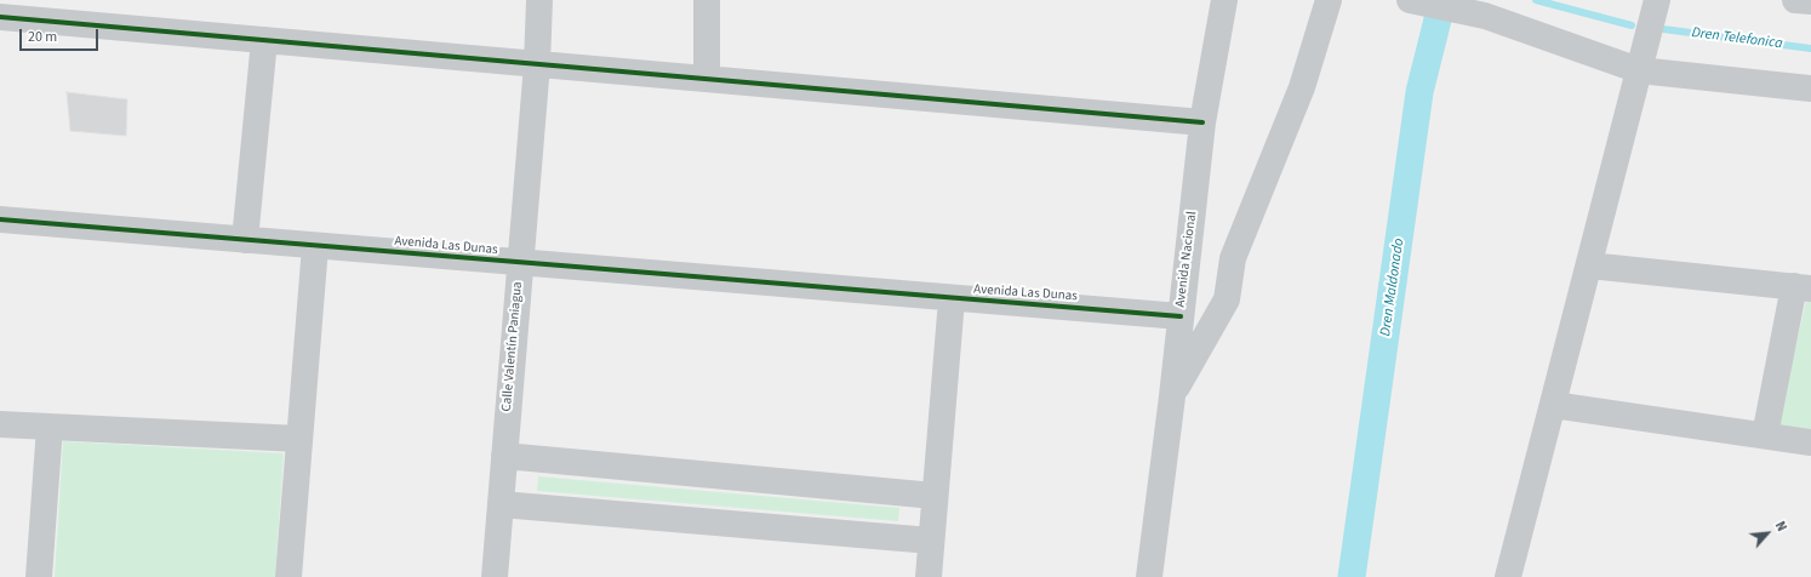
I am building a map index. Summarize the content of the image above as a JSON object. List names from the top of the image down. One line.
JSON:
{"streets":{"street":["Avenida Las Dunas","Avenida Nacional","Calle Valentín Paniagua"]},"crossings":[["Avenida Las Dunas","Avenida Nacional"],["Avenida Las Dunas","Calle Valentín Paniagua"]],"water":["Dren Telefonica","Dren Maldonado"],"scale_bar":"20 m","north":"top right"}
